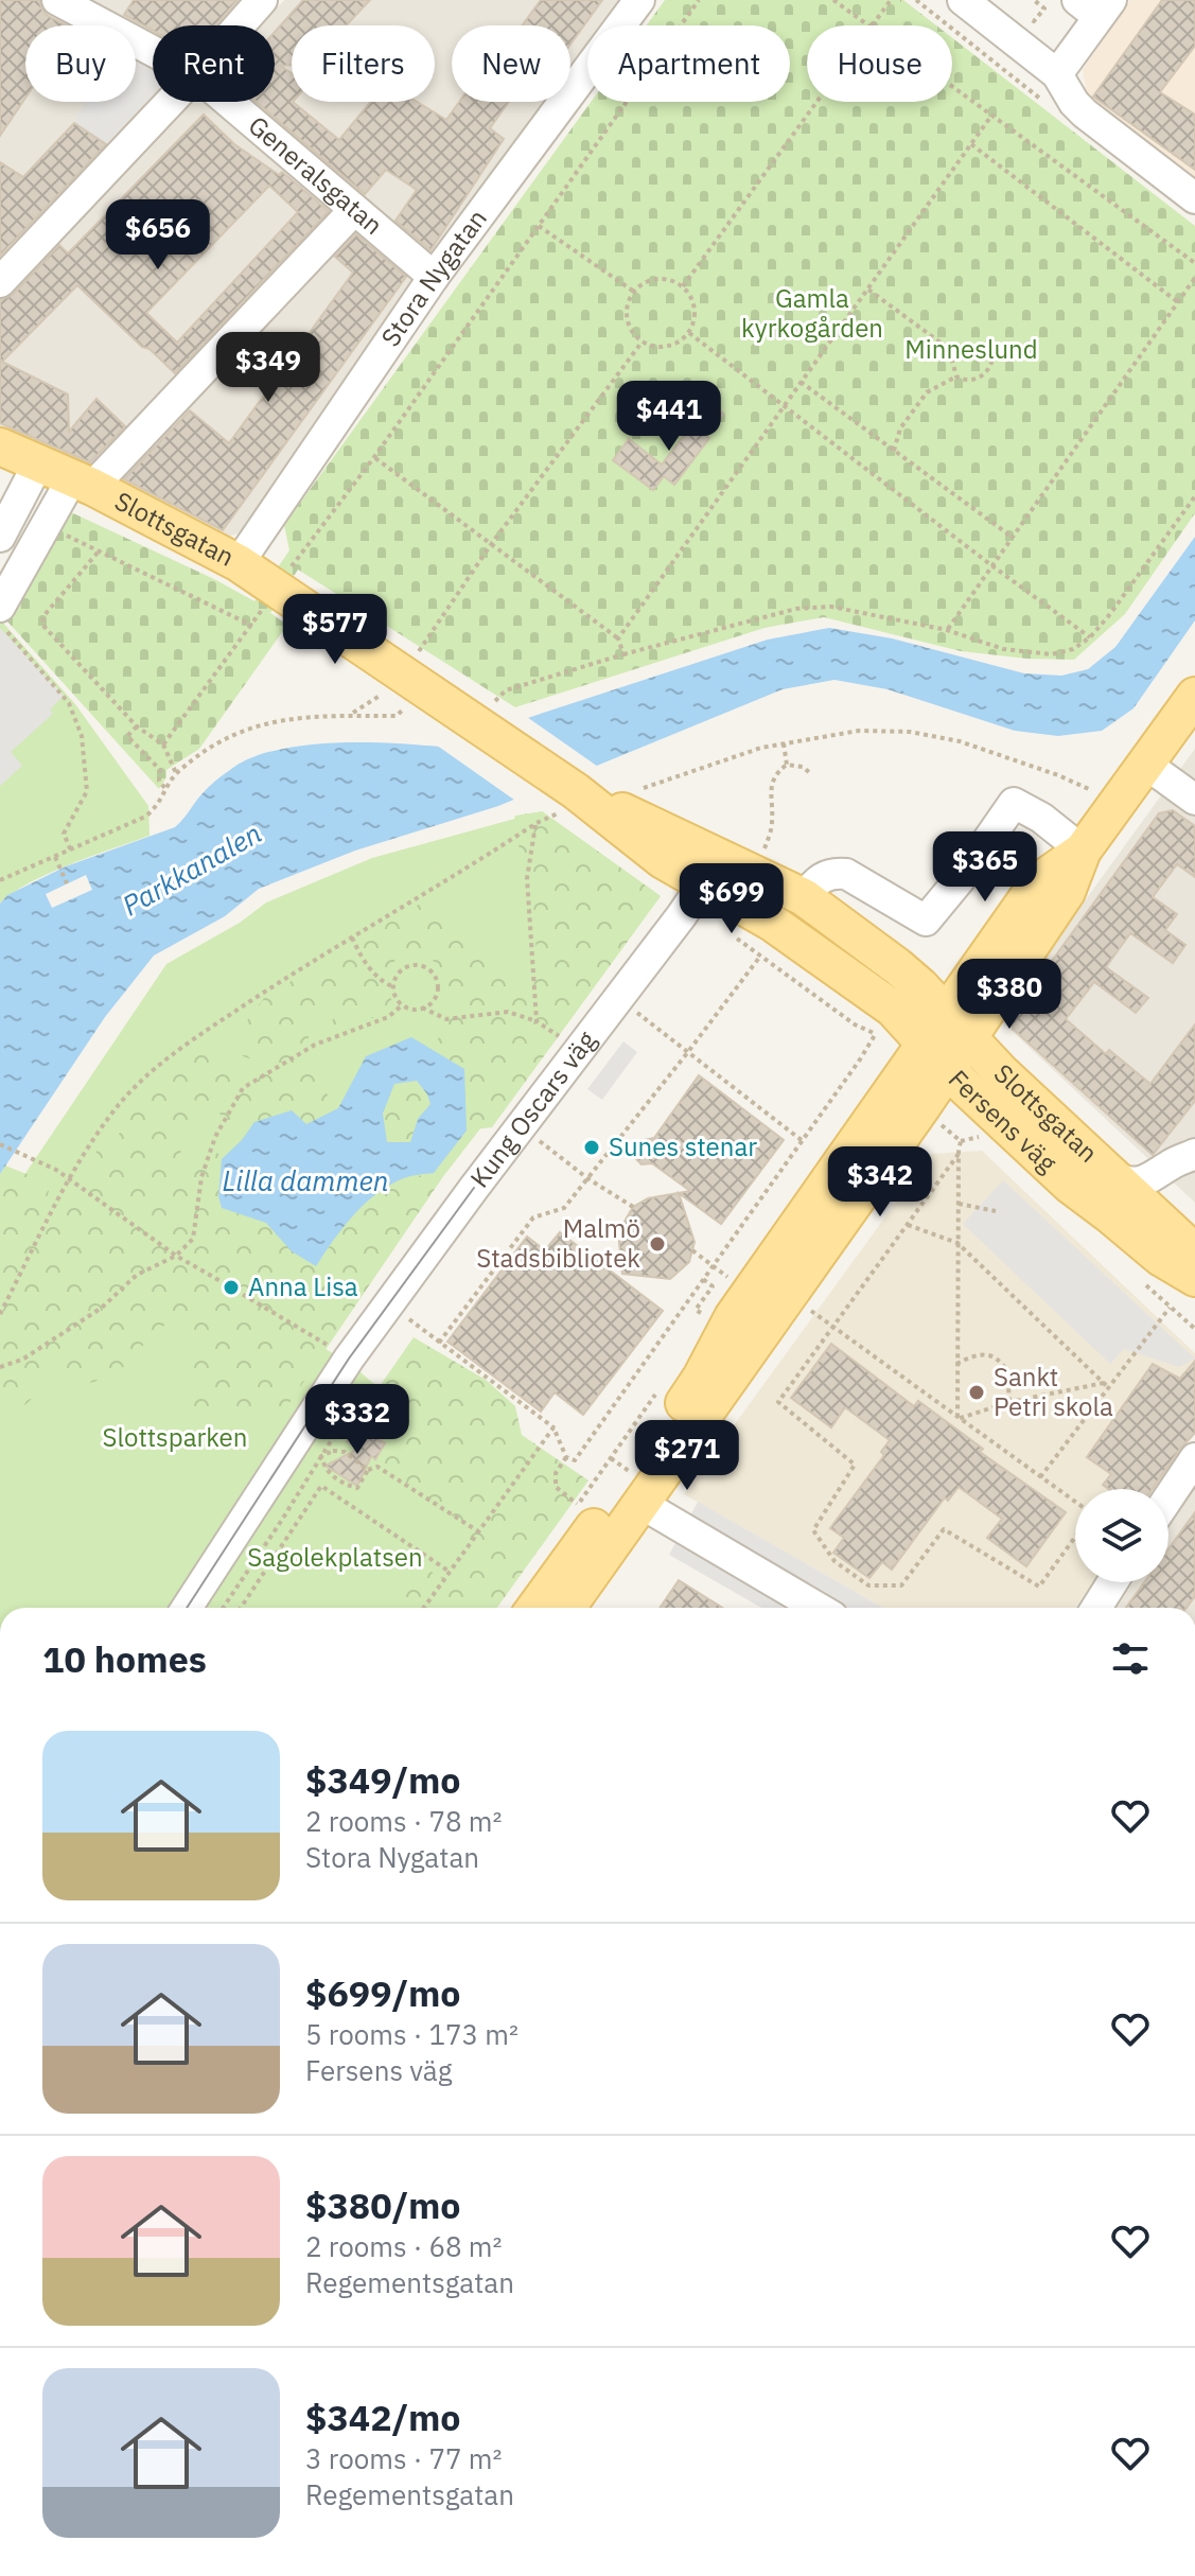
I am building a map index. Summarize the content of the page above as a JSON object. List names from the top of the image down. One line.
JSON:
{"streets":{"main road":["Slottsgatan","Fersens väg"],"street":["Generalsgatan","Stora Nygatan","Kung Oscars väg"]},"crossings":[["Generalsgatan","Stora Nygatan"],["Stora Nygatan","Slottsgatan"],["Slottsgatan","Fersens väg"],["Kung Oscars väg","Fersens väg"]],"water":["Parkkanalen","Lilla dammen"],"parks":["Gamla kyrkogården","Minneslund","Slottsparken","Sagolekplatsen"],"places":["Sunes stenar","Malmö Stadsbibliotek","Anna Lisa","Sankt Petri skola"],"page":{"chip":["Buy","Rent","Filters","New","Apartment","House"],"price":["$656","$349","$441","$577","$365","$699","$380","$342","$332","$271"],"heading":"10 homes","list":[{"name":"$349/mo","note":"2 rooms · 78 m² · Stora Nygatan"},{"name":"$699/mo","note":"5 rooms · 173 m² · Fersens väg"},{"name":"$380/mo","note":"2 rooms · 68 m² · Regementsgatan"},{"name":"$342/mo","note":"3 rooms · 77 m² · Regementsgatan"}]}}
